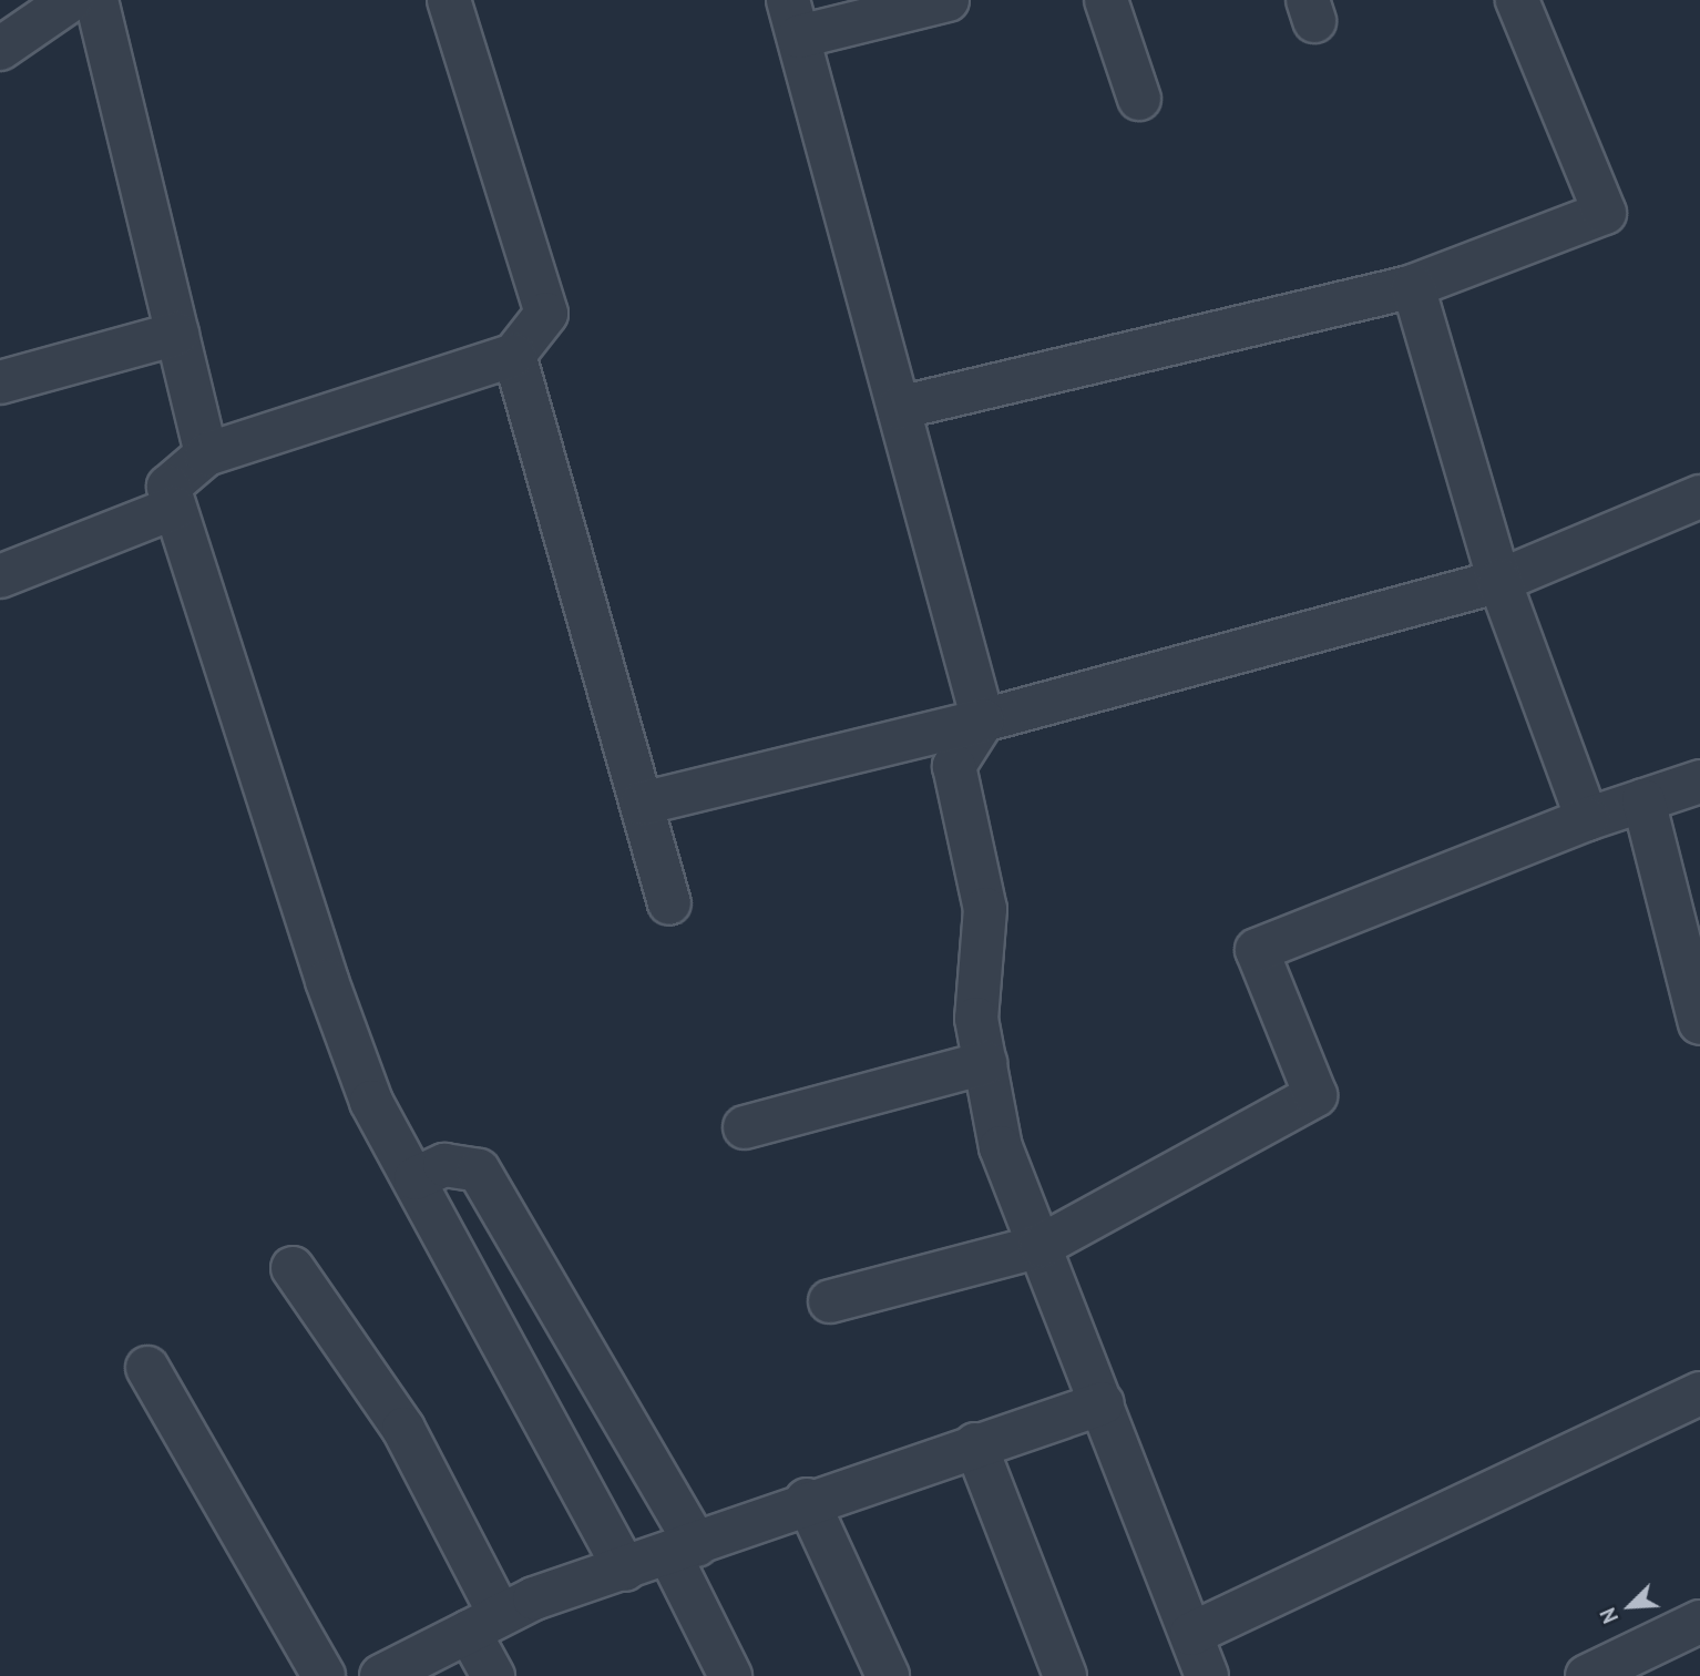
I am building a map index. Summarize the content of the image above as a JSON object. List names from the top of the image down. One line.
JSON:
{"north":"bottom left"}
